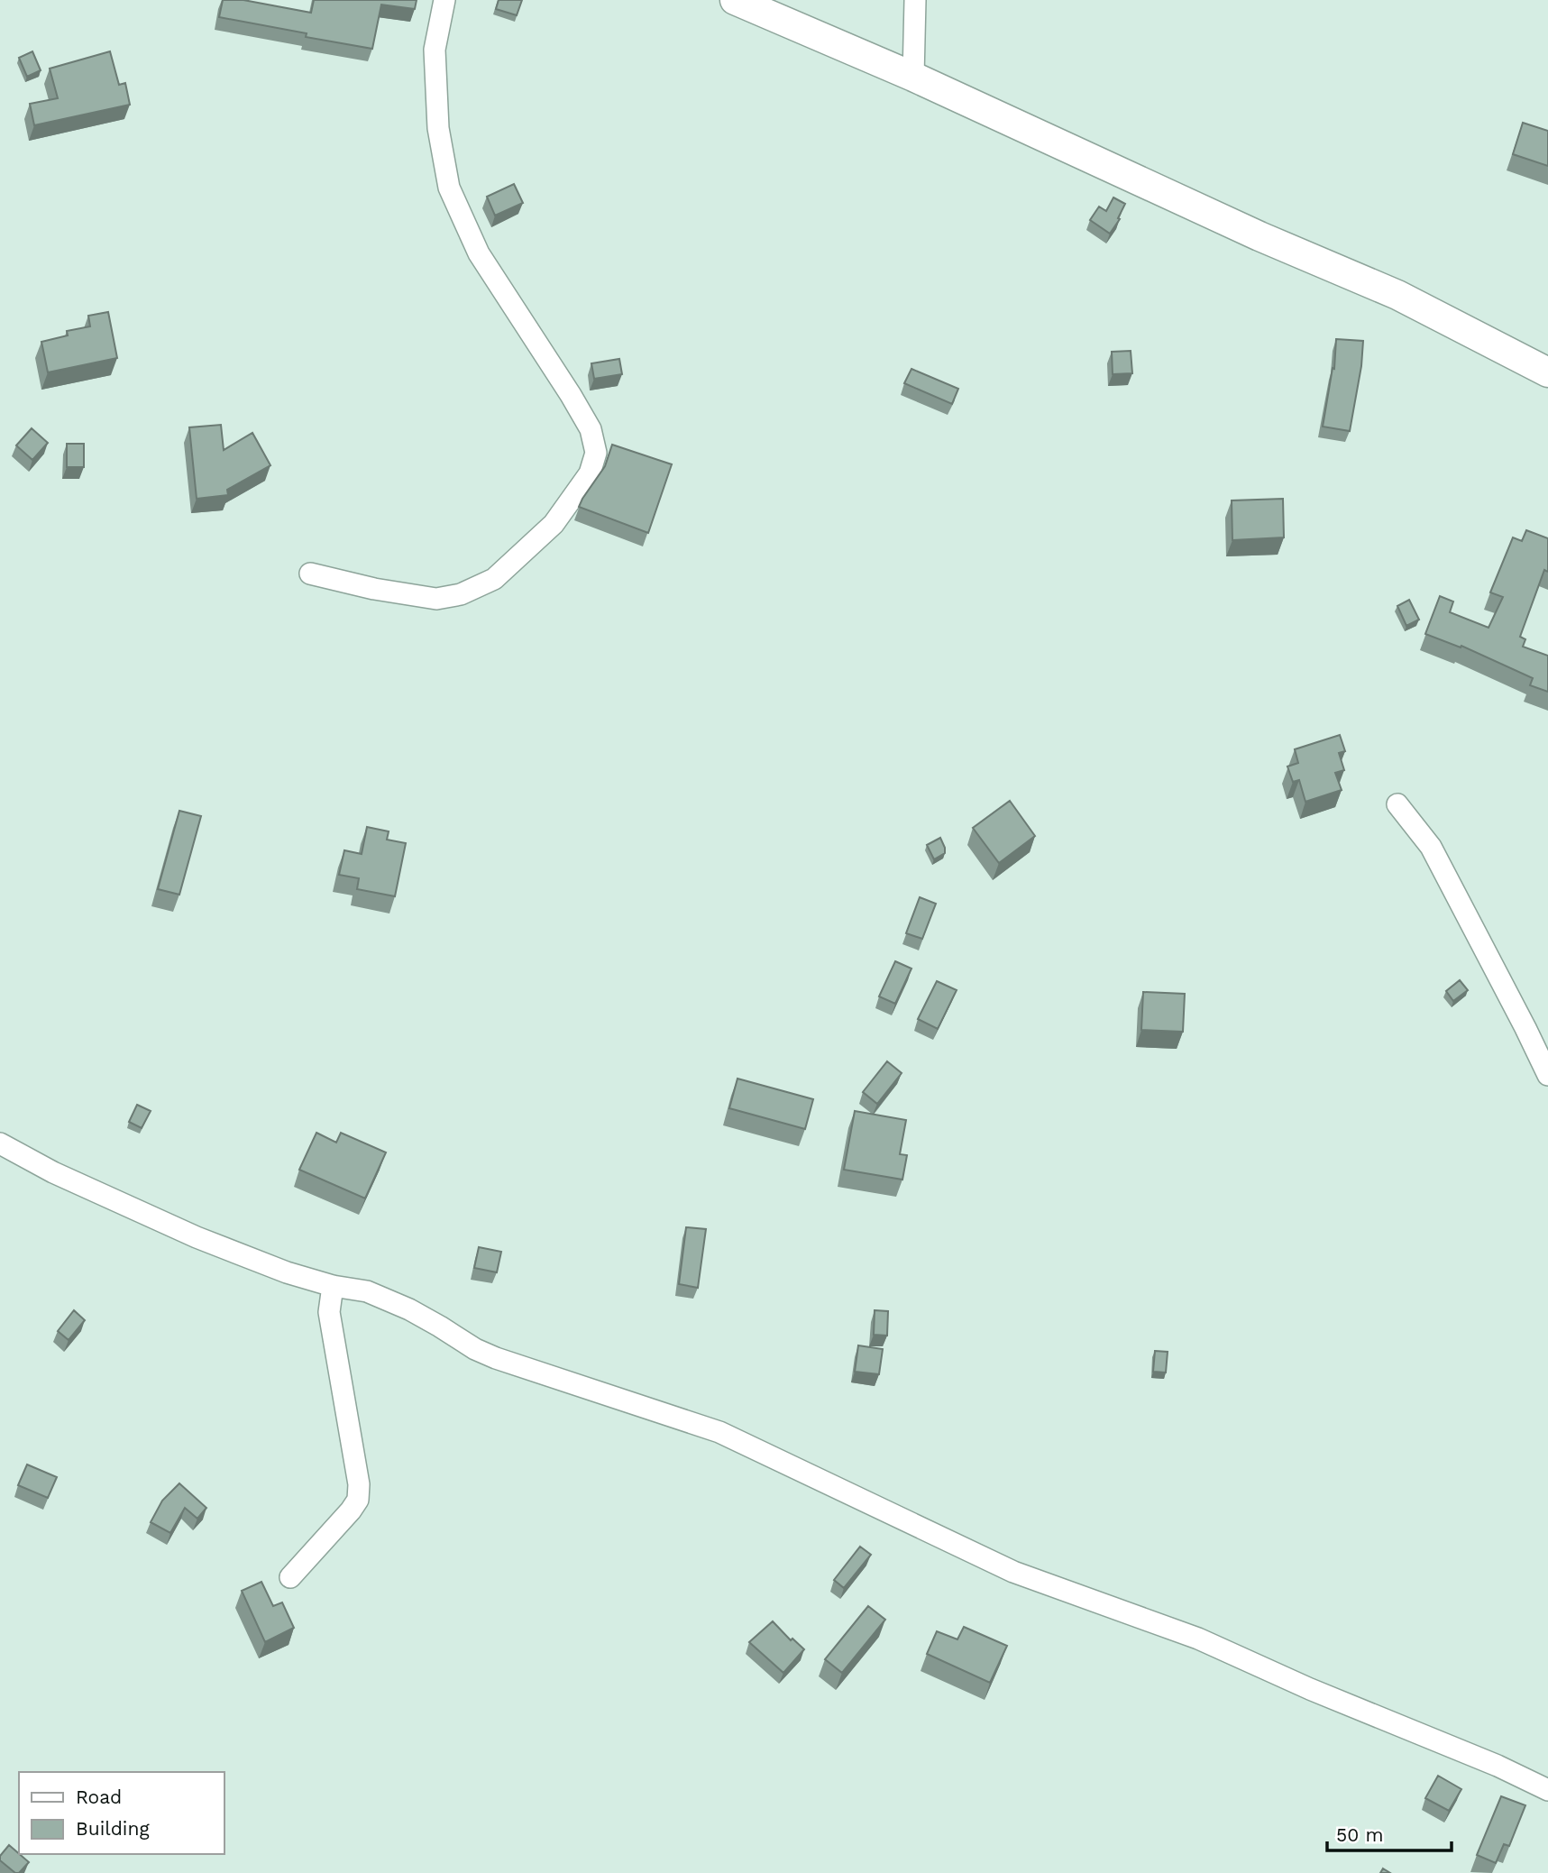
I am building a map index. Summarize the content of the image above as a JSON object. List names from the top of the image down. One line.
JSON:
{"legend":["Road","Building"],"scale_bar":"50 m"}
